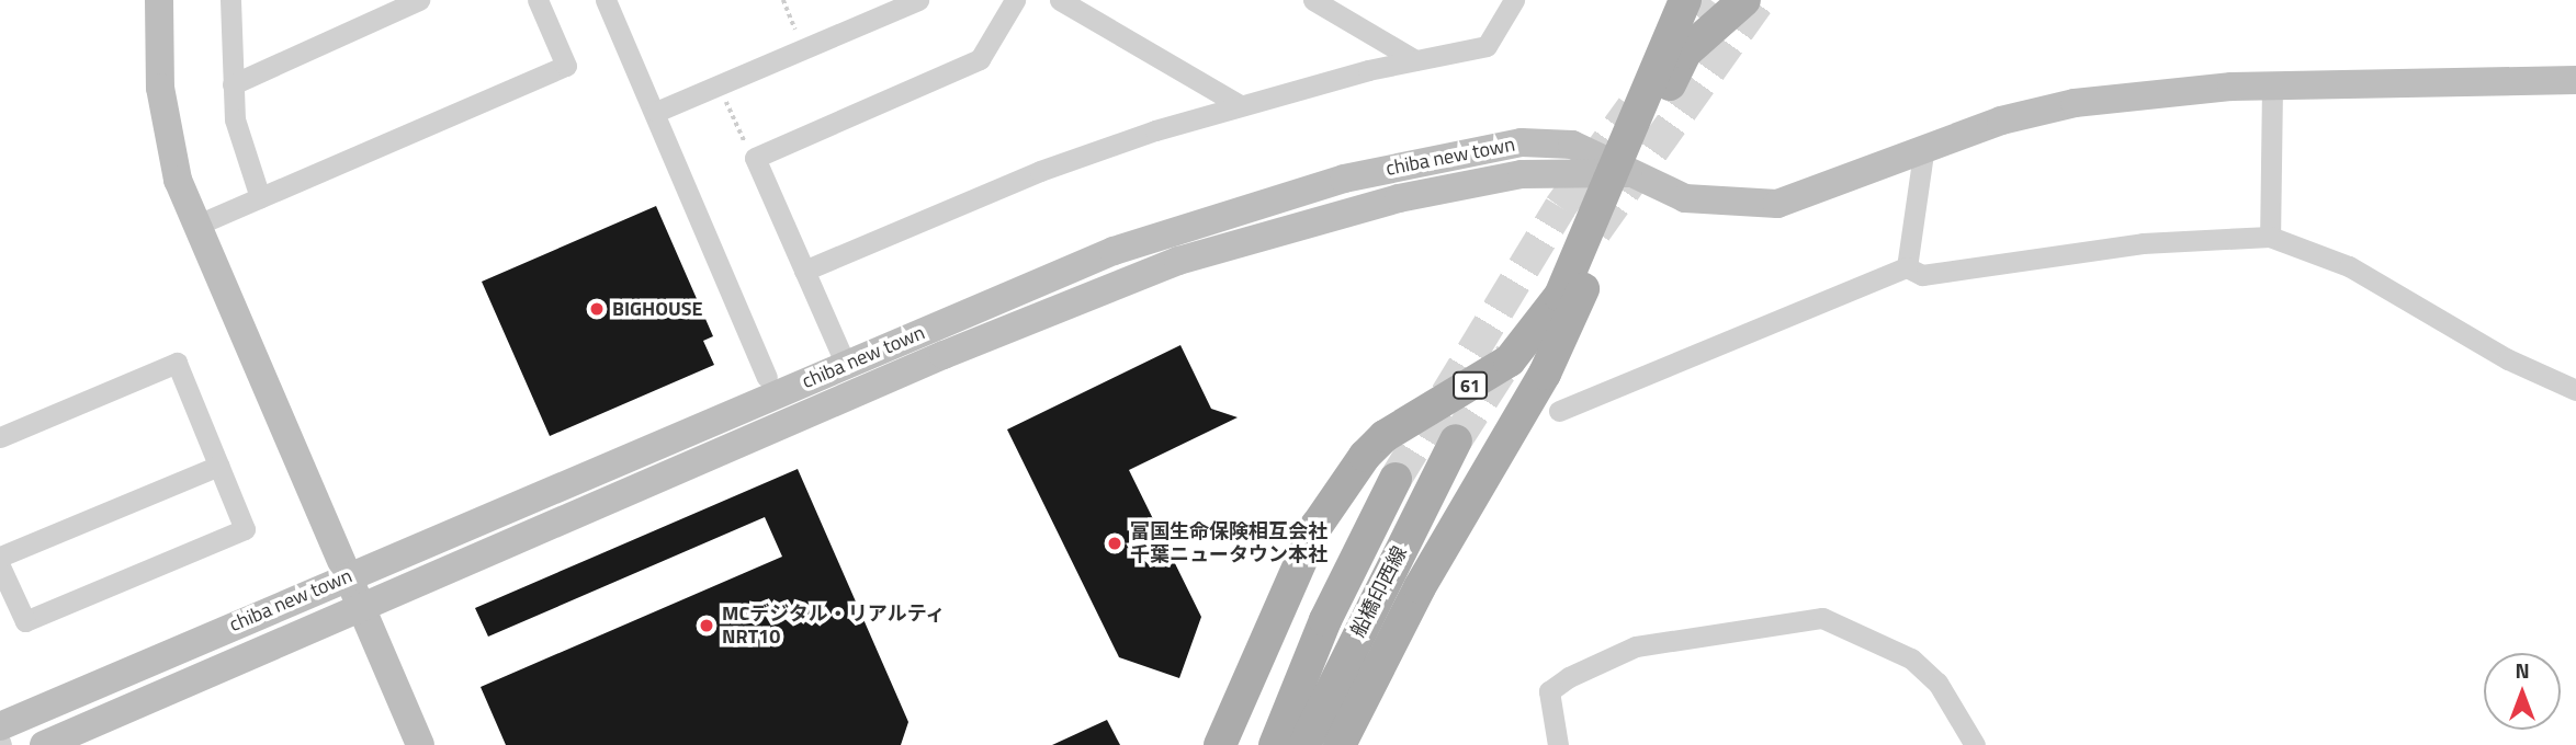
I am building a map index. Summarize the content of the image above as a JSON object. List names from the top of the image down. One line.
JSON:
{"streets":{"main road":["chiba new town","61","船橋印西線"]},"crossings":[["chiba new town","61"]],"places":["BIGHOUSE","富国生命保険相互会社 千葉ニュータウン本社","MCデジタル・リアルティ NRT10"],"north":"top"}
